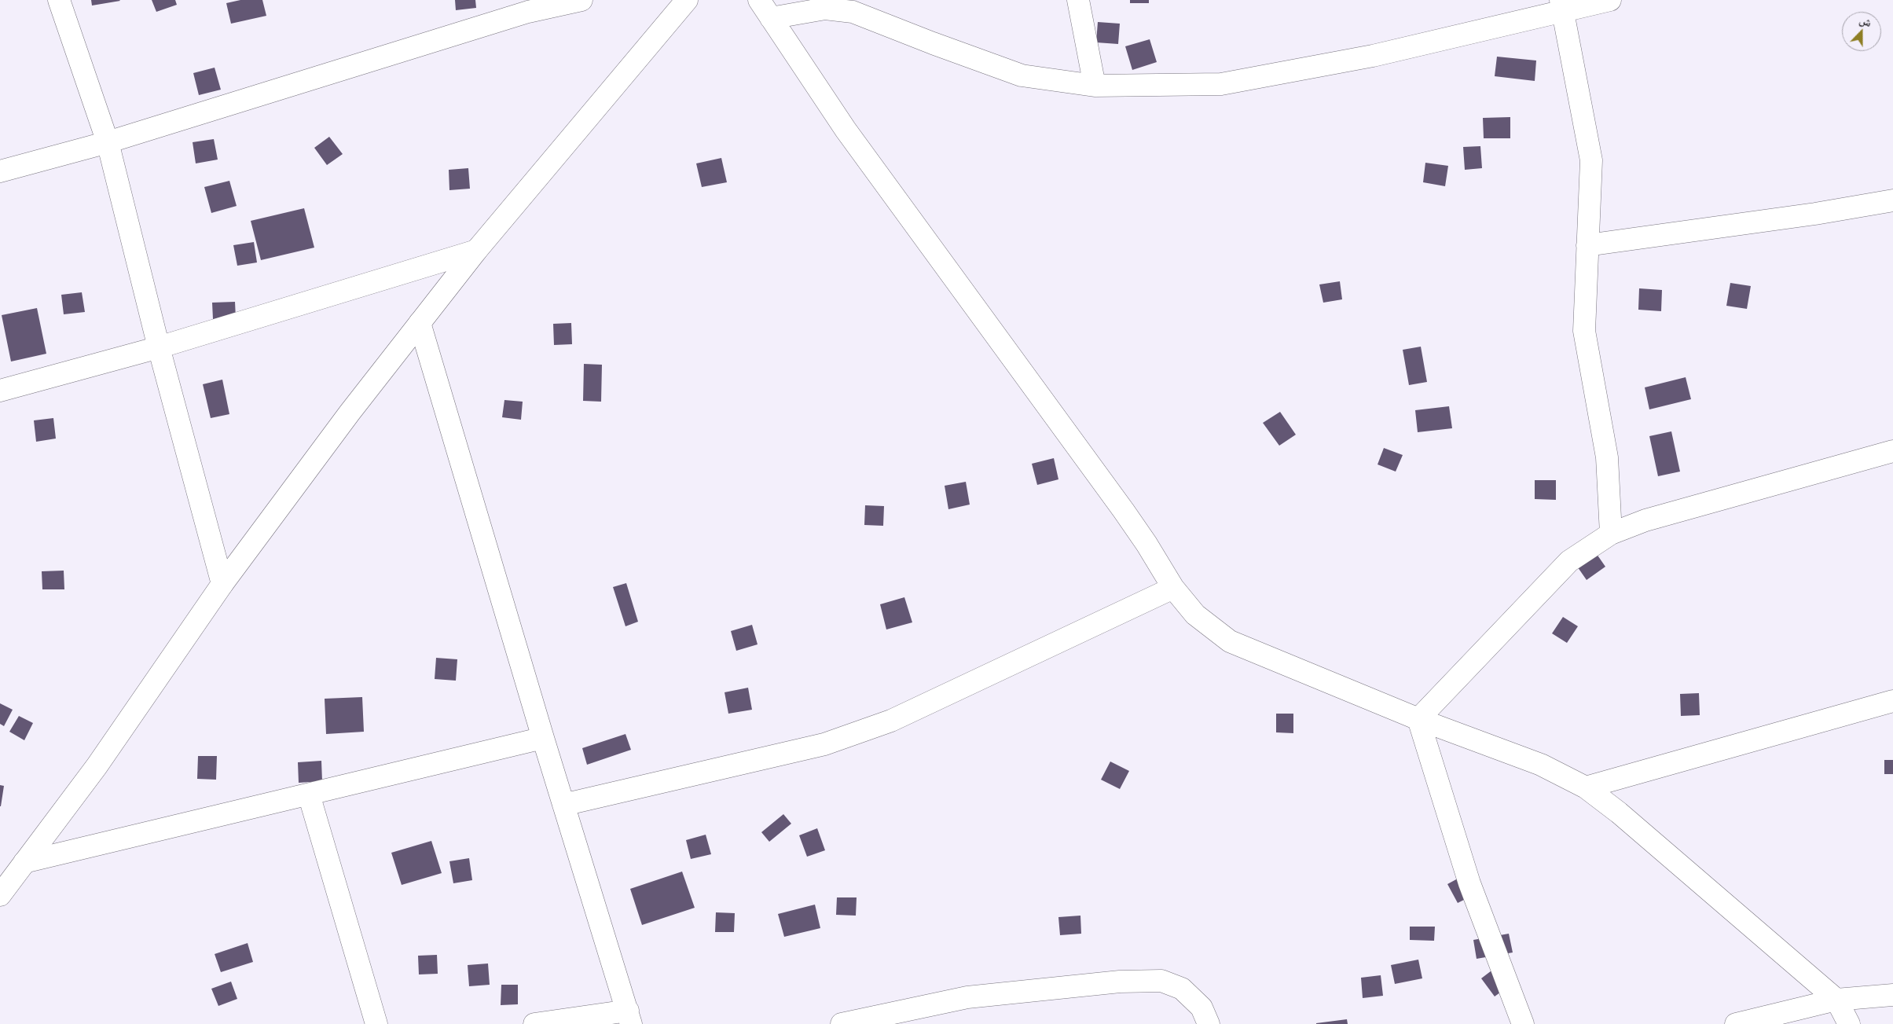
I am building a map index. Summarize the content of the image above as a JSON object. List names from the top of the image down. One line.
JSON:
{"north":"top"}
